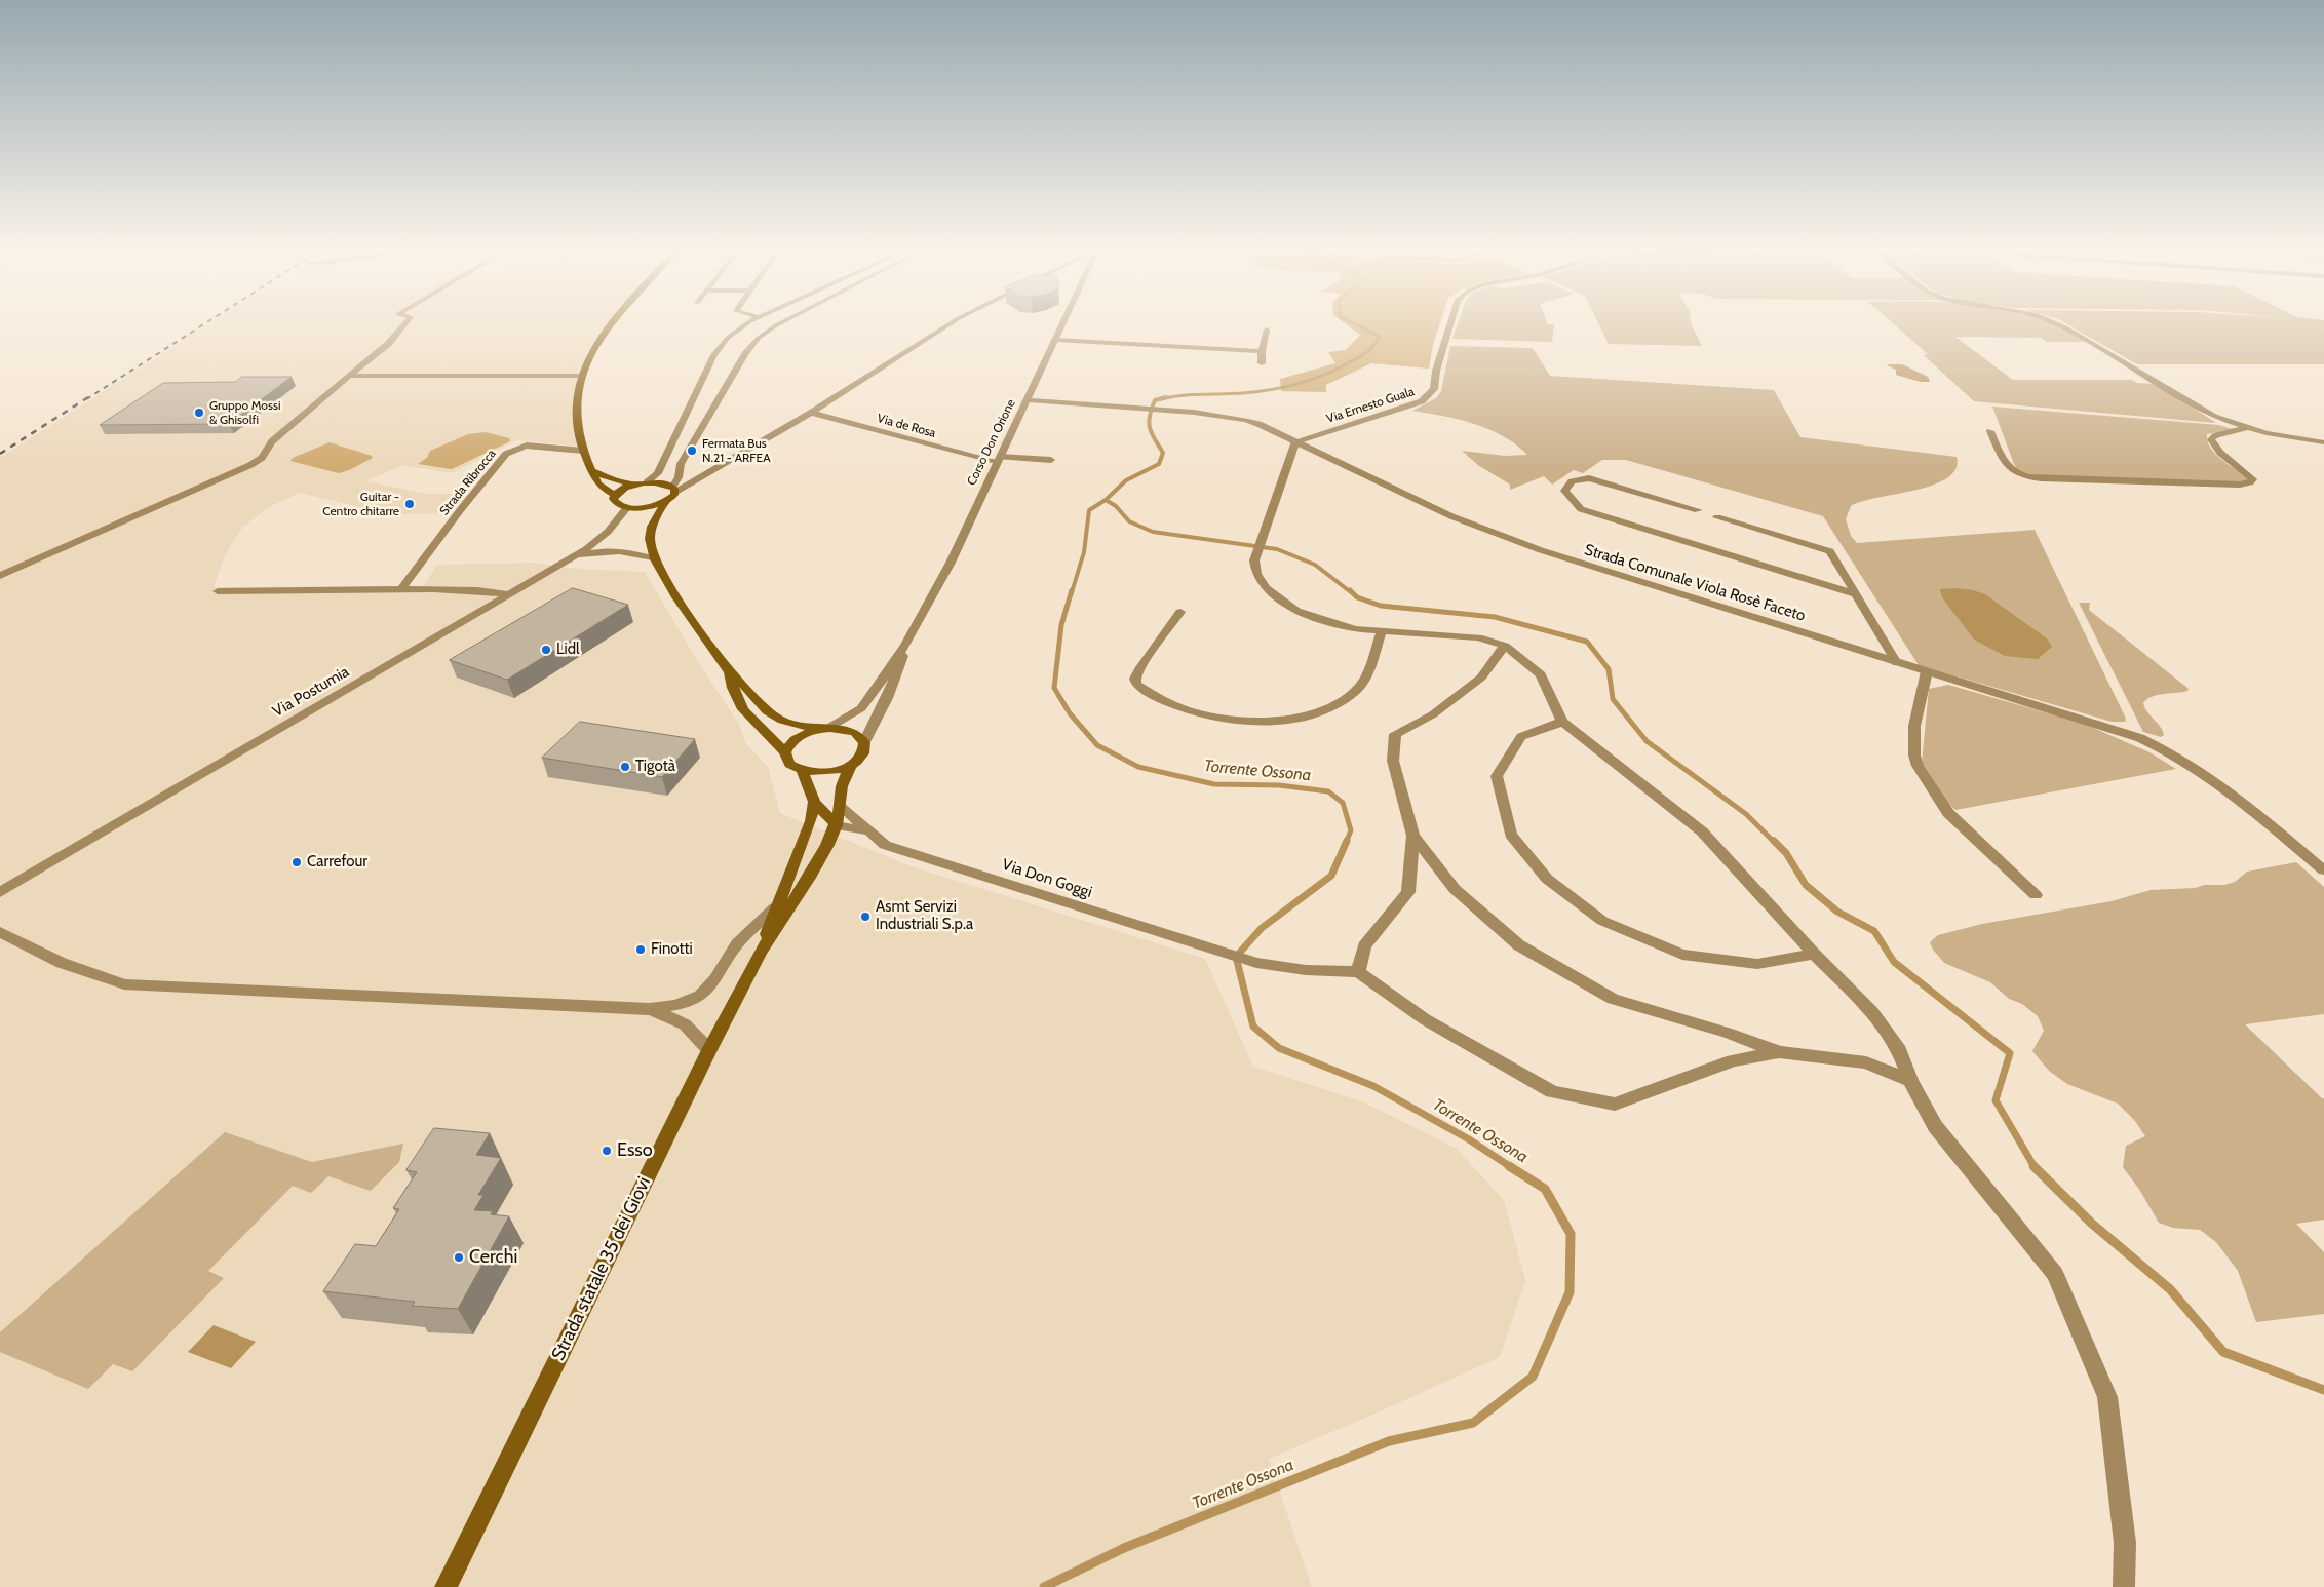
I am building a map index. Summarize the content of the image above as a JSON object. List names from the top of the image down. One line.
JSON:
{"streets":{"main road":["Strada statale 35 dei Giovi"],"street":["Via Ernesto Guala","Via de Rosa","Corso Don Orione","Strada Ribrocca","Strada Comunale Viola Rosè Faceto","Via Postumia","Via Don Goggi"]},"crossings":[["Via Ernesto Guala","Strada Comunale Viola Rosè Faceto"],["Via de Rosa","Corso Don Orione"],["Corso Don Orione","Strada Comunale Viola Rosè Faceto"],["Corso Don Orione","Strada statale 35 dei Giovi"],["Via Don Goggi","Strada statale 35 dei Giovi"]],"water":["Torrente Ossona"],"places":["Gruppo Mossi & Ghisolfi","Fermata Bus N.21 - ARFEA","Guitar - Centro chitarre","Lidl","Tigotà","Carrefour","Asmt Servizi Industriali S.p.a","Finotti","Esso","Cerchi"]}
